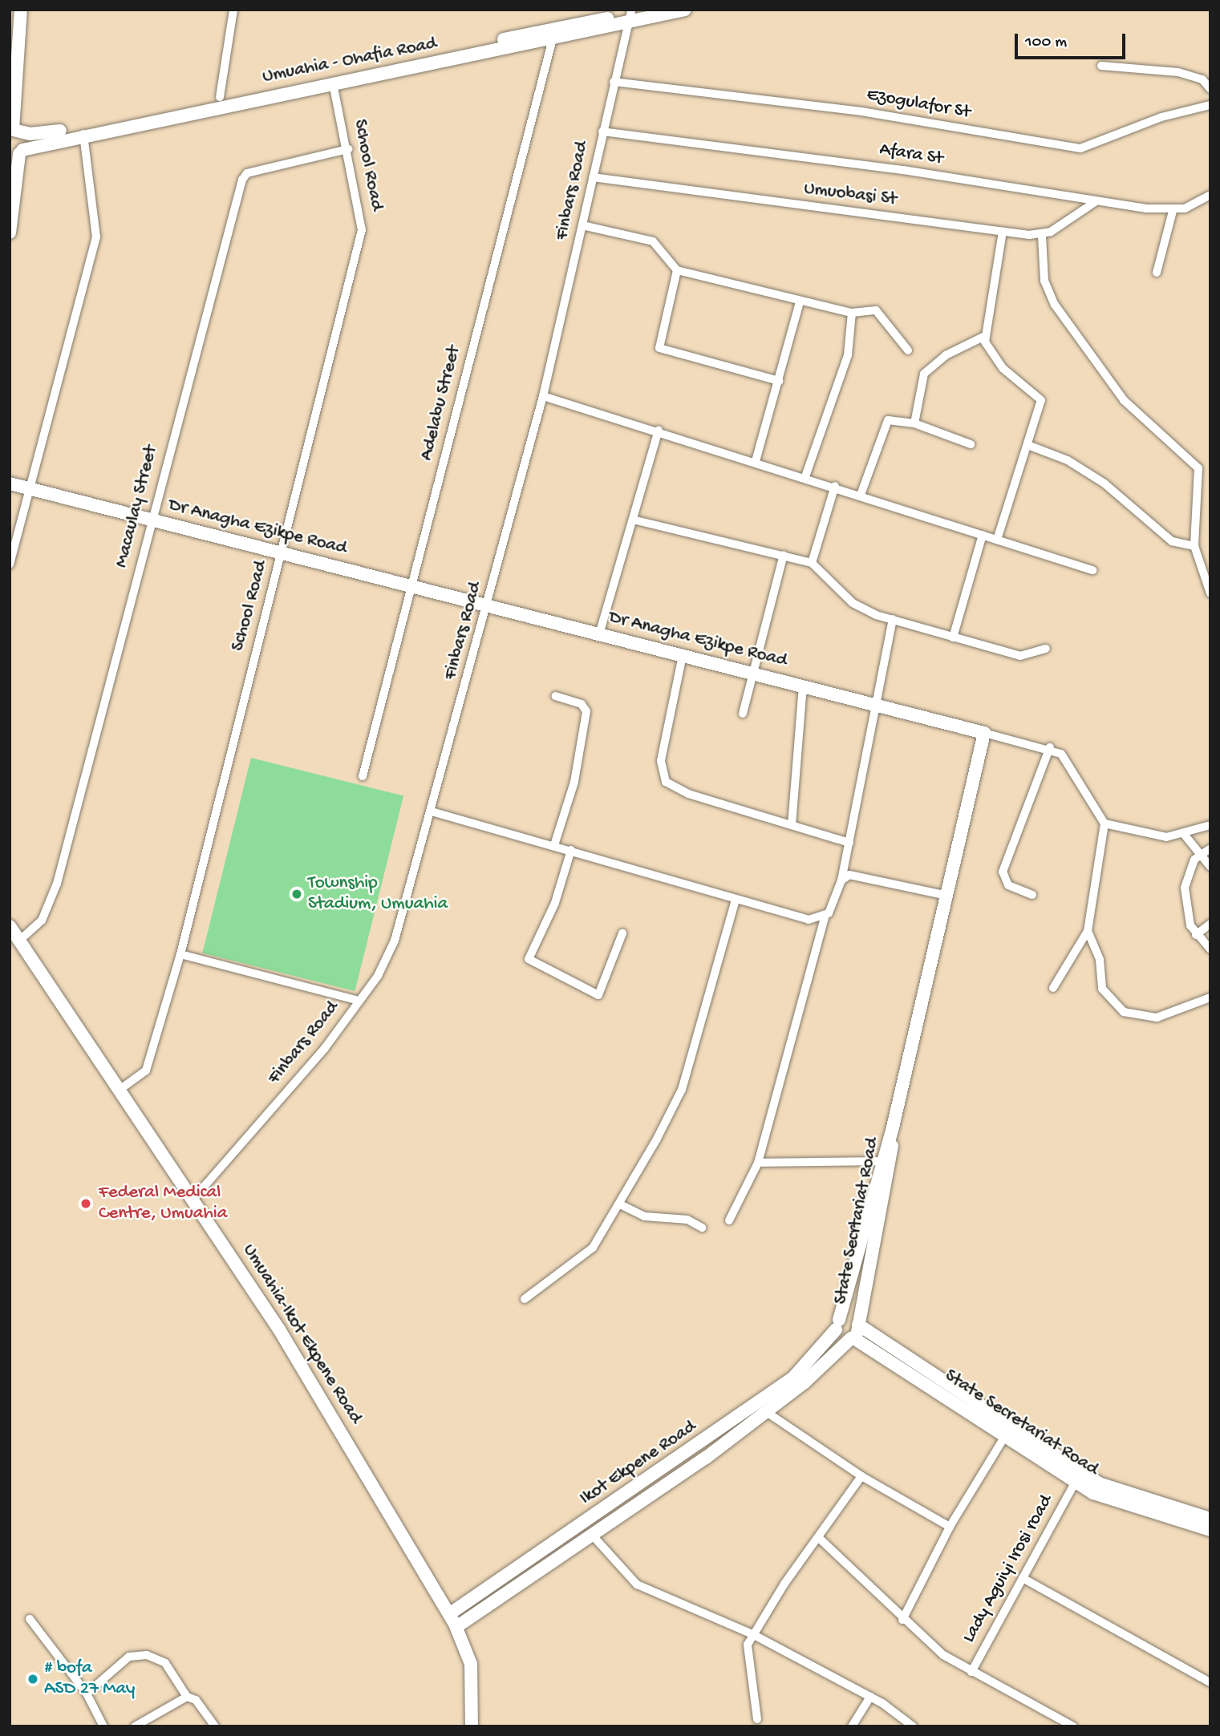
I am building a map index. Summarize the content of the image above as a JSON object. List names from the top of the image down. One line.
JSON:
{"streets":{"street":["Umuahia - Ohafia Road","Ezogulafor St","Afara St","School Road","Finbars Road","Umuobasi St","Adelabu Street","Macaulay Street","Dr Anagha Ezikpe Road","State Secrtariat Road","Umuahia-Ikot Ekpene Road","State Secretariat Road","Ikot Ekpene Road","Lady Aguiyi Irosi road"]},"crossings":[["Umuahia - Ohafia Road","School Road"],["Umuahia - Ohafia Road","Finbars Road"],["Umuahia - Ohafia Road","Adelabu Street"],["Ezogulafor St","Finbars Road"],["Afara St","Finbars Road"],["School Road","Macaulay Street"],["School Road","Dr Anagha Ezikpe Road"],["School Road","Umuahia-Ikot Ekpene Road"],["Finbars Road","Umuobasi St"],["Finbars Road","Dr Anagha Ezikpe Road"],["Finbars Road","Umuahia-Ikot Ekpene Road"],["Adelabu Street","Dr Anagha Ezikpe Road"],["Macaulay Street","Dr Anagha Ezikpe Road"],["Macaulay Street","Umuahia-Ikot Ekpene Road"],["State Secrtariat Road","State Secretariat Road"],["State Secrtariat Road","Ikot Ekpene Road"],["Umuahia-Ikot Ekpene Road","Ikot Ekpene Road"],["State Secretariat Road","Ikot Ekpene Road"],["State Secretariat Road","Lady Aguiyi Irosi road"]],"places":["Township Stadium, Umuahia","Federal Medical Centre, Umuahia","# bofa ASD 27 May"],"scale_bar":"100 m"}
